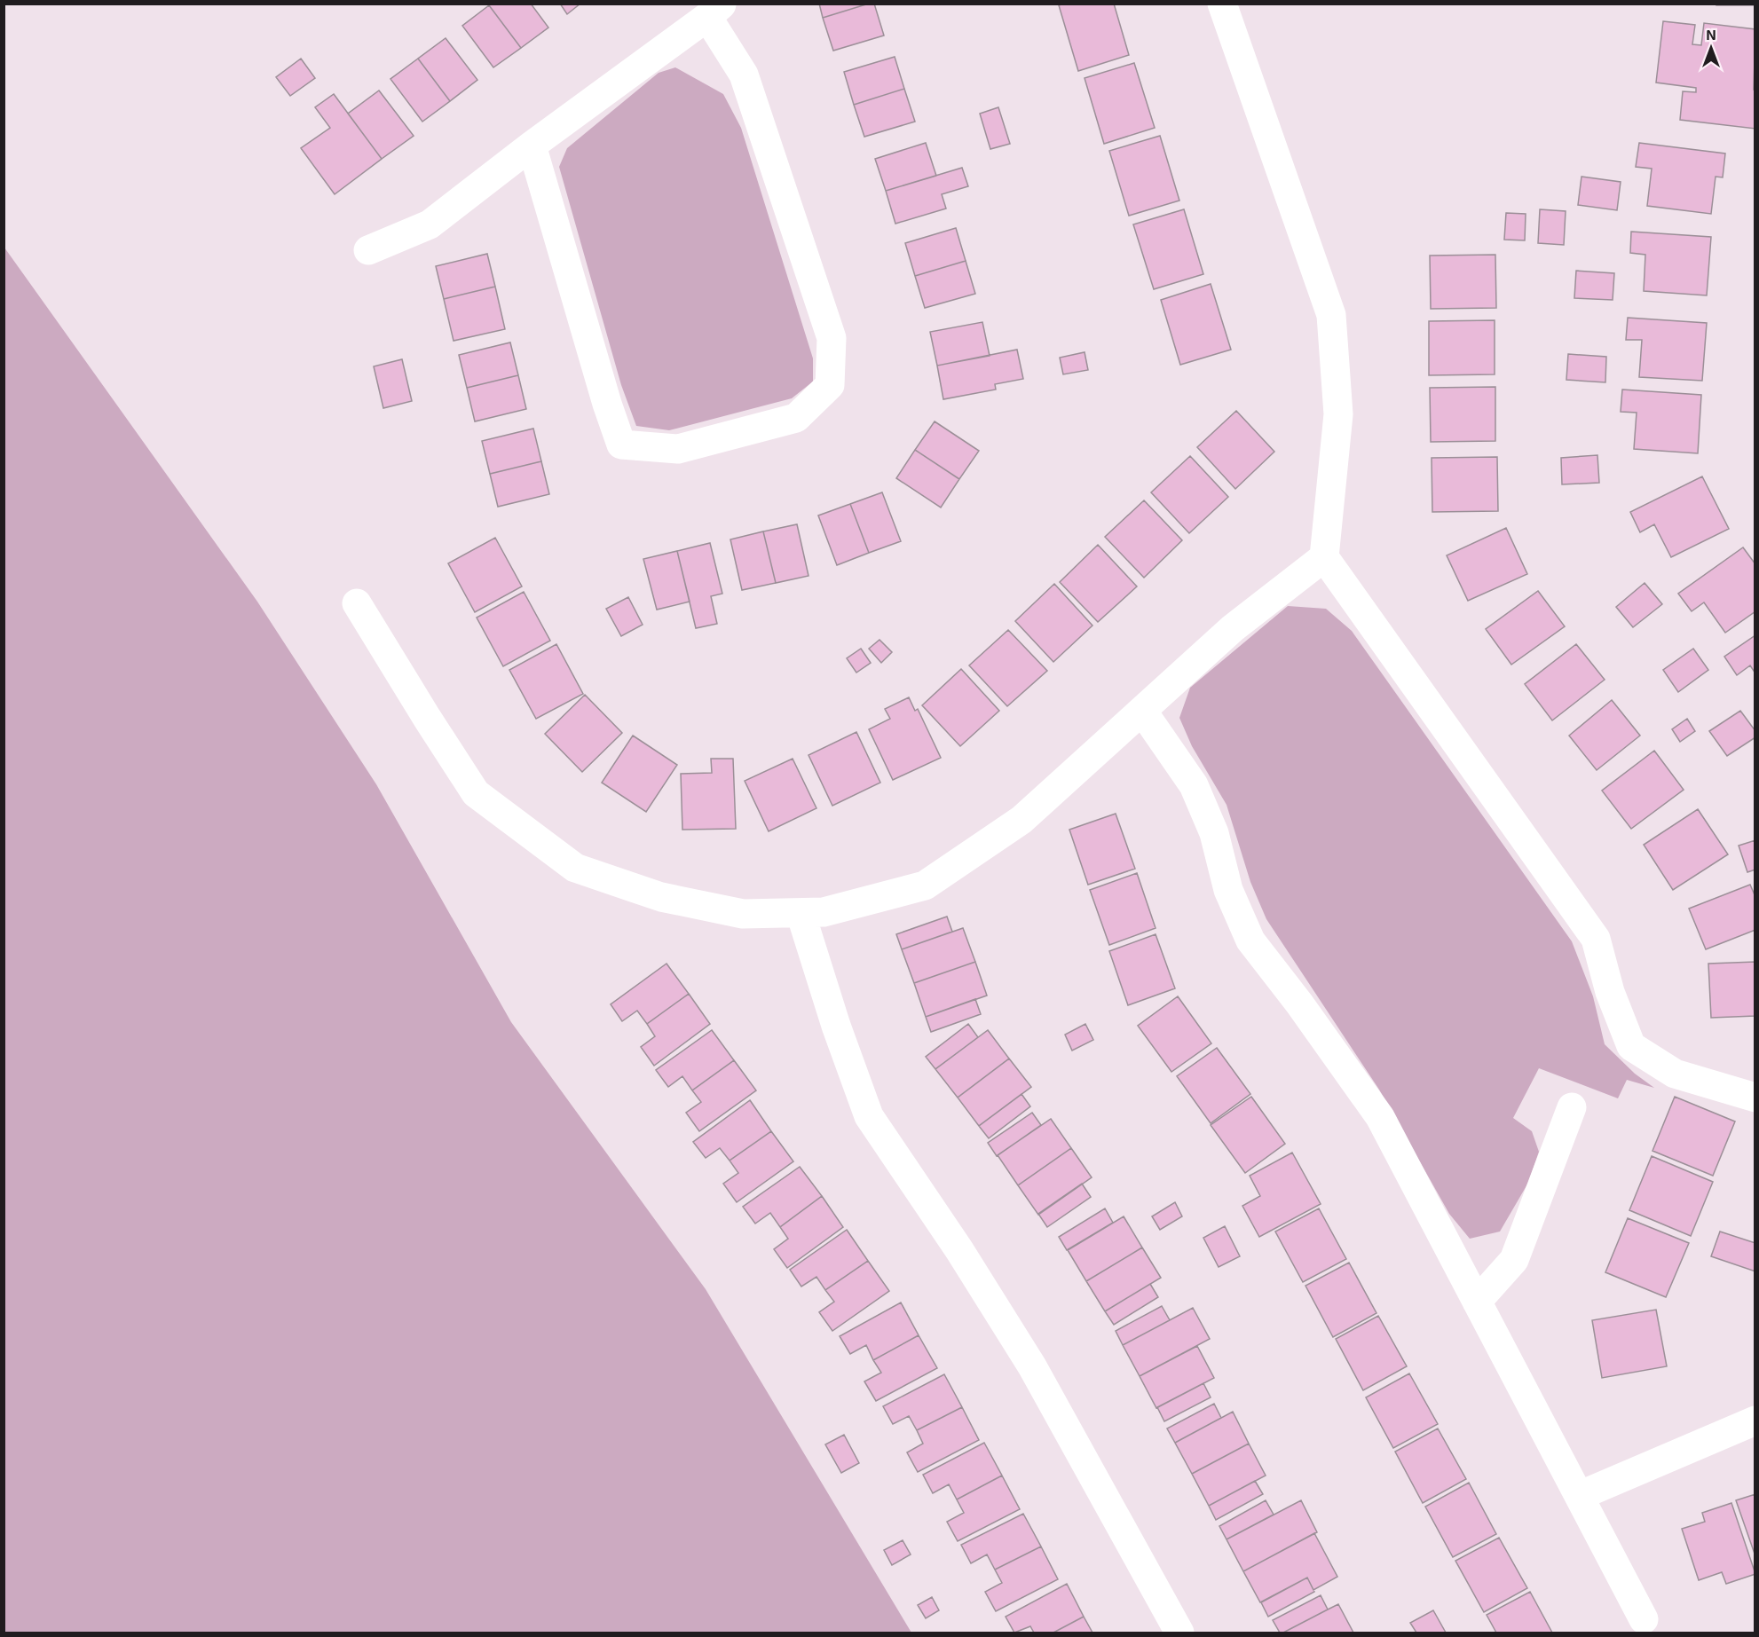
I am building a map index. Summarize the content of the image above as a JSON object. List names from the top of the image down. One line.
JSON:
{"north":"top"}
